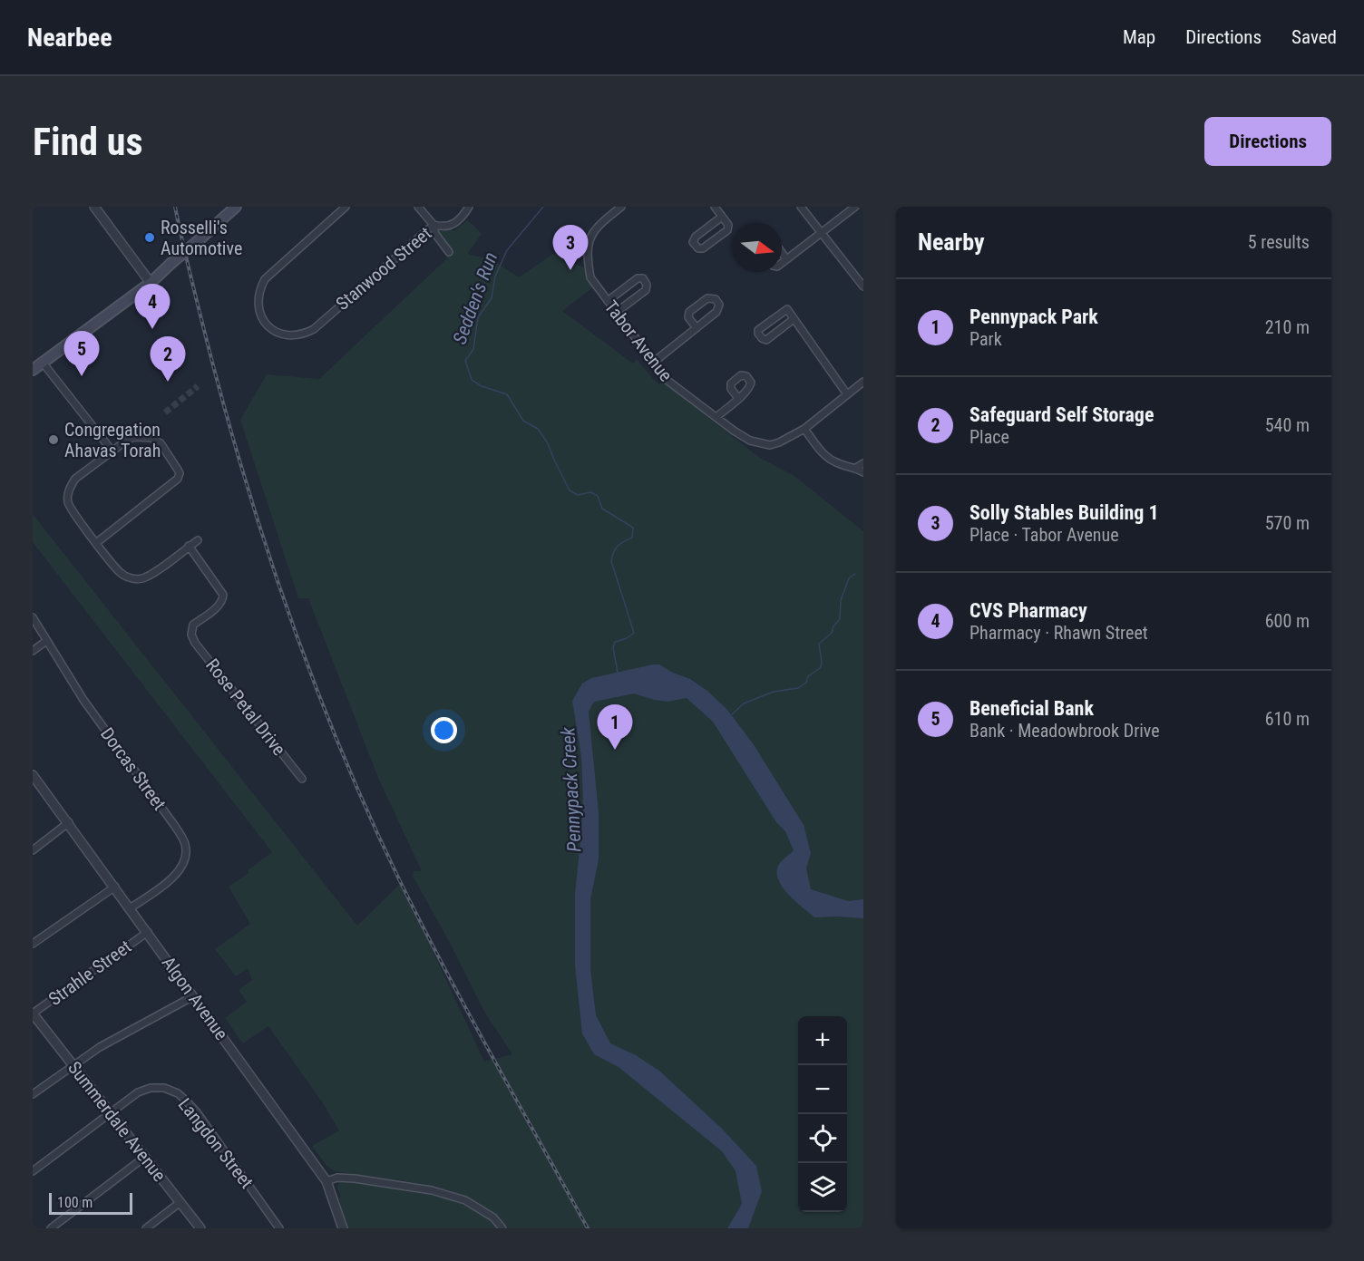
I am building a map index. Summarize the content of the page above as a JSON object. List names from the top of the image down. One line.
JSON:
{"streets":{"street":["Stanwood Street","Tabor Avenue","Rose Petal Drive","Dorcas Street","Strahle Street","Algon Avenue","Summerdale Avenue","Langdon Street"]},"crossings":[["Dorcas Street","Algon Avenue"],["Strahle Street","Algon Avenue"],["Strahle Street","Summerdale Avenue"],["Summerdale Avenue","Langdon Street"]],"water":["Sedden's Run","Pennypack Creek"],"places":["Rosselli's Automotive","Congregation Ahavas Torah"],"scale_bar":"100 m","north":"right","page":{"header":"Nearbee","nav":["Map","Directions","Saved"],"buttons":"Directions","title":"Find us","heading":["Nearby","5 results"],"pins":["3","4","5","2","1"],"list":[{"mark":"1","name":"Pennypack Park","note":"Park","value":"210 m"},{"mark":"2","name":"Safeguard Self Storage","note":"Place","value":"540 m"},{"mark":"3","name":"Solly Stables Building 1","note":"Place · Tabor Avenue","value":"570 m"},{"mark":"4","name":"CVS Pharmacy","note":"Pharmacy · Rhawn Street","value":"600 m"},{"mark":"5","name":"Beneficial Bank","note":"Bank · Meadowbrook Drive","value":"610 m"}],"map_buttons":["+","−"],"scale":"100 m"}}
